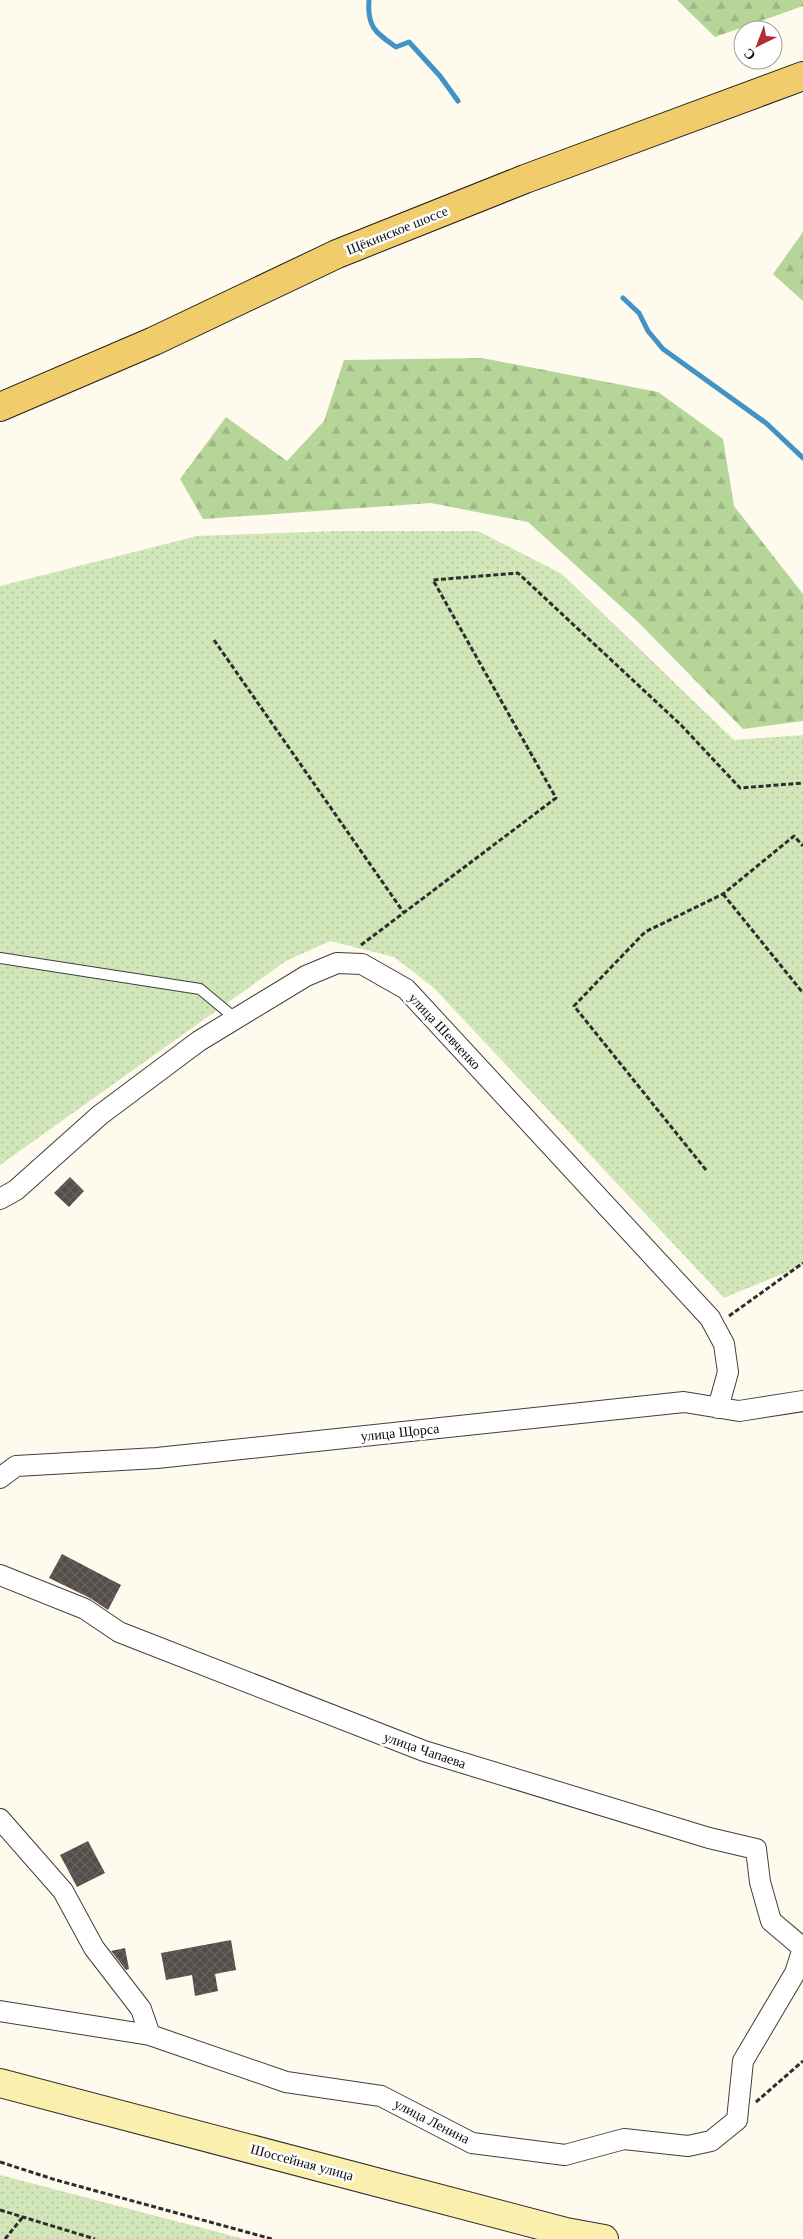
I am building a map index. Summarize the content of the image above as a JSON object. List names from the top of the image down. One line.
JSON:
{"streets":{"main road":["Щёкинское шоссе","Шоссейная улица"],"street":["улица Шевченко","улица Щорса","улица Чапаева","улица Ленина"]},"crossings":[["улица Шевченко","улица Щорса"]],"north":"bottom left"}
